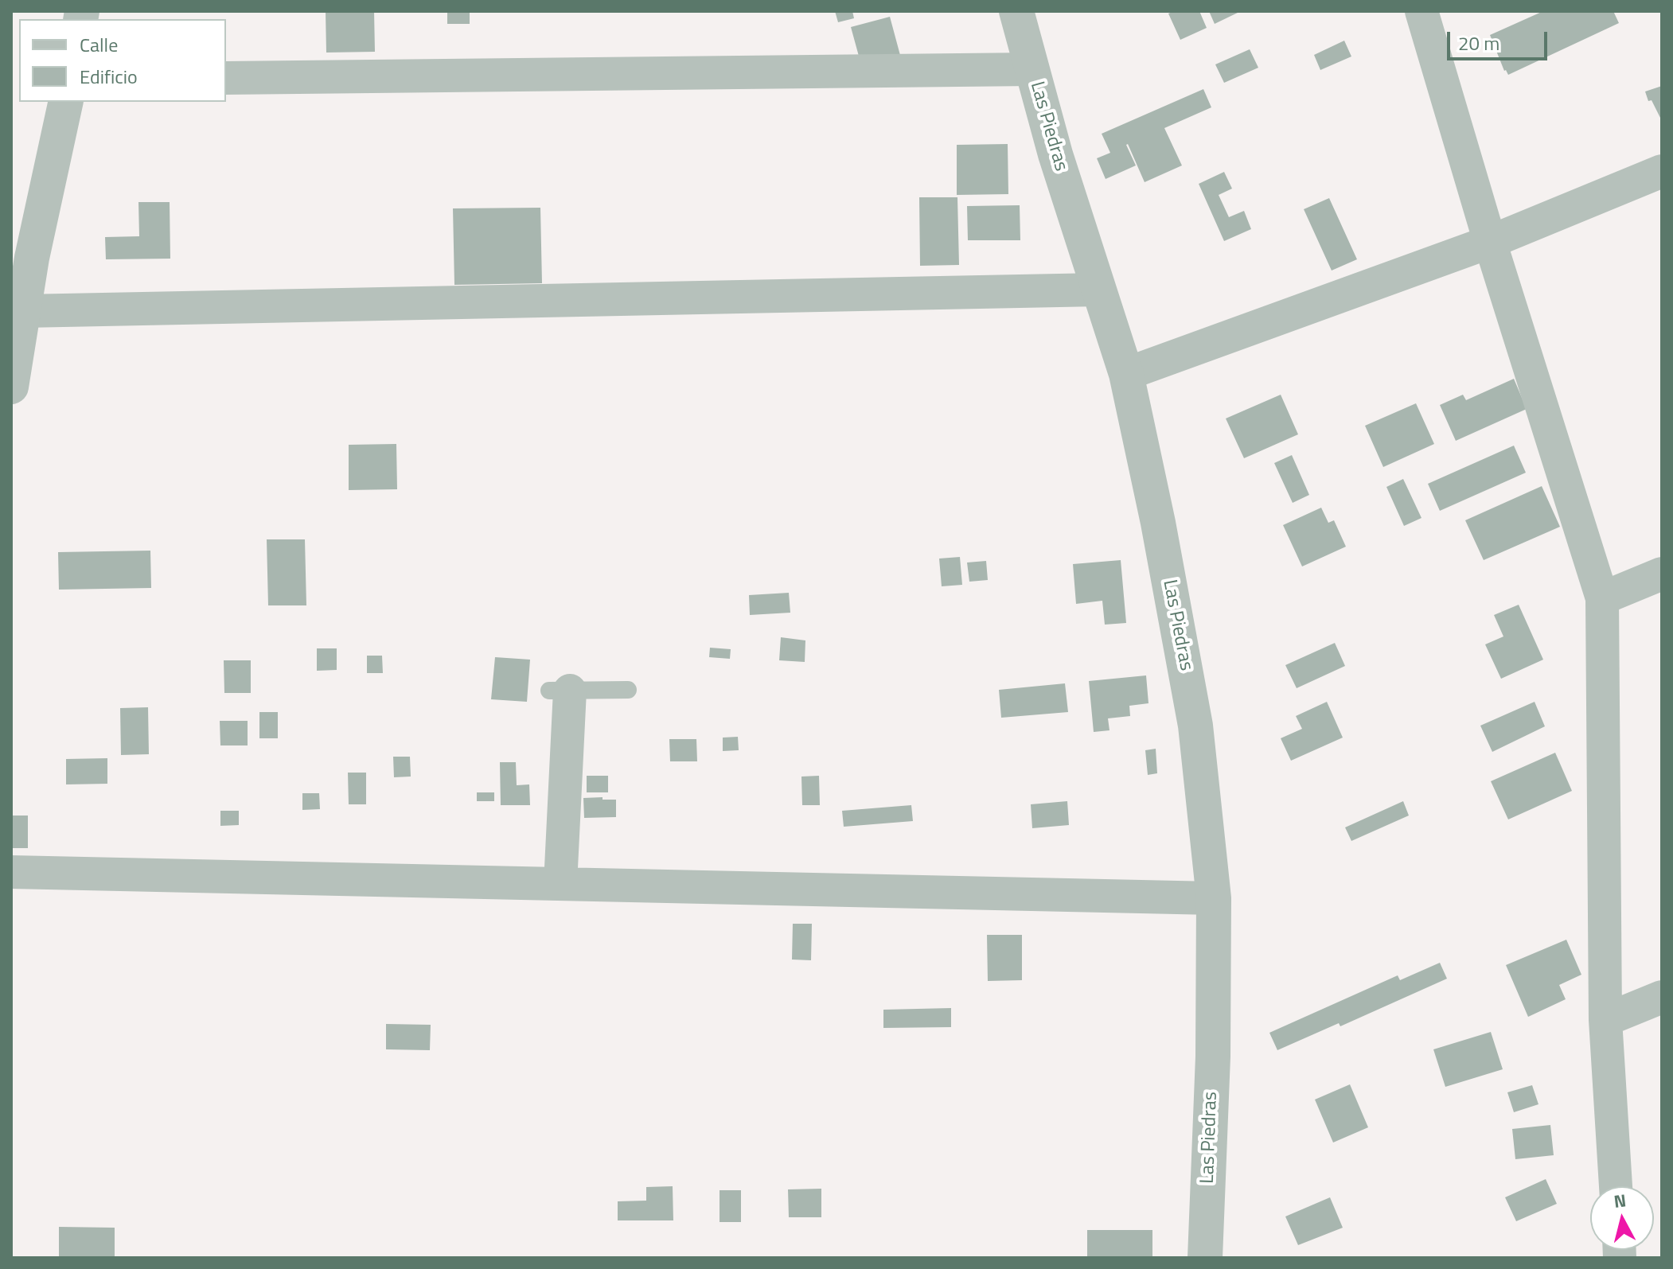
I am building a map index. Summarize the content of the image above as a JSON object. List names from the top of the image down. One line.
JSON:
{"streets":{"street":["Las Piedras"]},"legend":["Calle","Edificio"],"scale_bar":"20 m","north":"top"}
